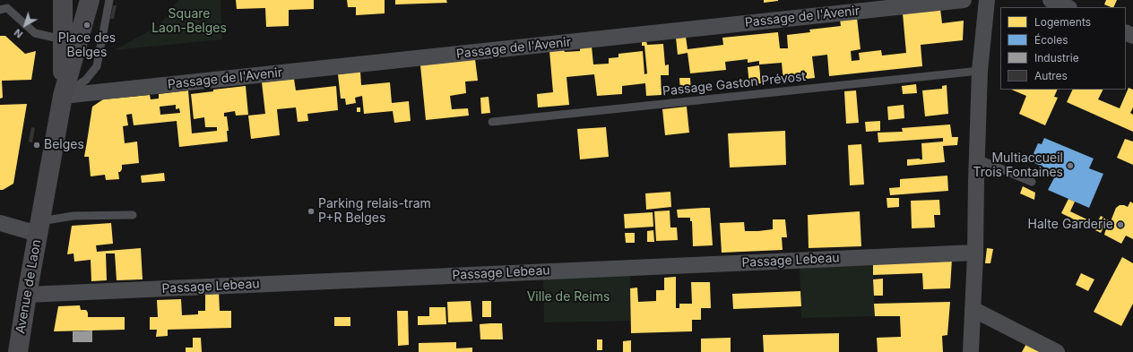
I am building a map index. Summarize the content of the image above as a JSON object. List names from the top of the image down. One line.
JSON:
{"streets":{"main road":["Avenue de Laon"],"street":["Passage de l'Avenir","Passage Lebeau"],"lane":["Passage Gaston Prévost"]},"crossings":[["Passage de l'Avenir","Avenue de Laon"],["Passage Lebeau","Avenue de Laon"]],"parks":["Square Laon-Belges","Ville de Reims"],"places":["Place des Belges","Belges","Multiaccueil Trois Fontaines","Parking relais-tram P+R Belges","Halte Garderie"],"legend":["Logements","Écoles","Industrie","Autres"],"north":"bottom left"}
